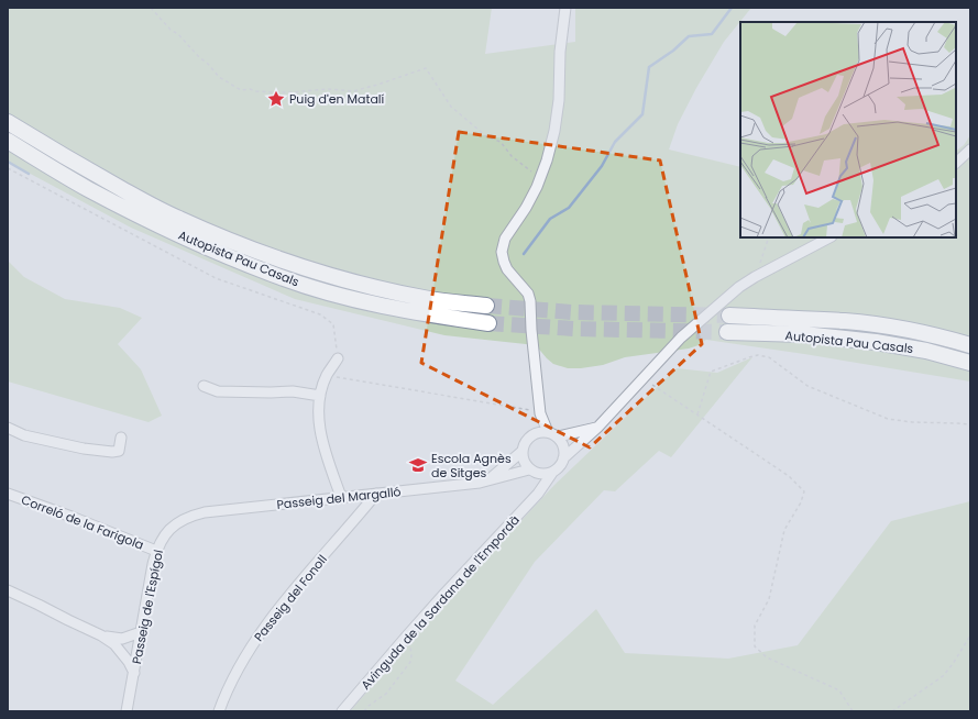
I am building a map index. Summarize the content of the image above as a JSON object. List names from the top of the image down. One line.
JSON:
{"streets":{"highway":["Autopista Pau Casals"],"street":["Passeig del Margalló","Correló de la Farigola","Passeig del Fonoll","Avinguda de la Sardana de l'Empordà","Passeig de l'Espígol"]},"crossings":[["Passeig del Margalló","Passeig del Fonoll"],["Passeig del Margalló","Avinguda de la Sardana de l'Empordà"],["Passeig del Margalló","Passeig de l'Espígol"],["Correló de la Farigola","Passeig de l'Espígol"]],"places":{"place":["Puig d'en Matalí"],"school or university":["Escola Agnès de Sitges"]}}
